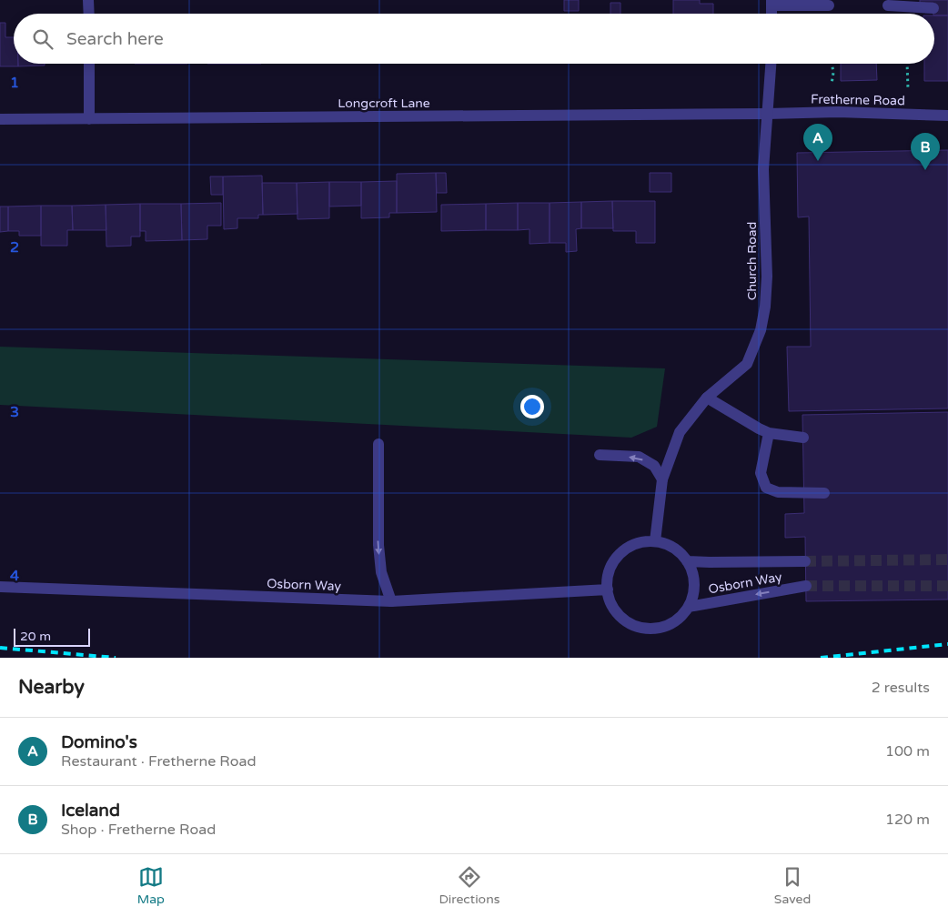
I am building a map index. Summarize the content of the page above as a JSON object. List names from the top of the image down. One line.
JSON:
{"streets":{"street":["Fretherne Road","Longcroft Lane","Church Road","Osborn Way"]},"crossings":[["Fretherne Road","Longcroft Lane"],["Fretherne Road","Church Road"],["Longcroft Lane","Church Road"],["Church Road","Osborn Way"]],"scale_bar":"20 m","page":{"search":"Search here","pins":["A","B"],"scale":"20 m","heading":["Nearby","2 results"],"list":[{"mark":"A","name":"Domino's","note":"Restaurant · Fretherne Road","value":"100 m"},{"mark":"B","name":"Iceland","note":"Shop · Fretherne Road","value":"120 m"}],"nav":["Map","Directions","Saved"]},"grid":{"rows":["1","2","3","4"]}}
